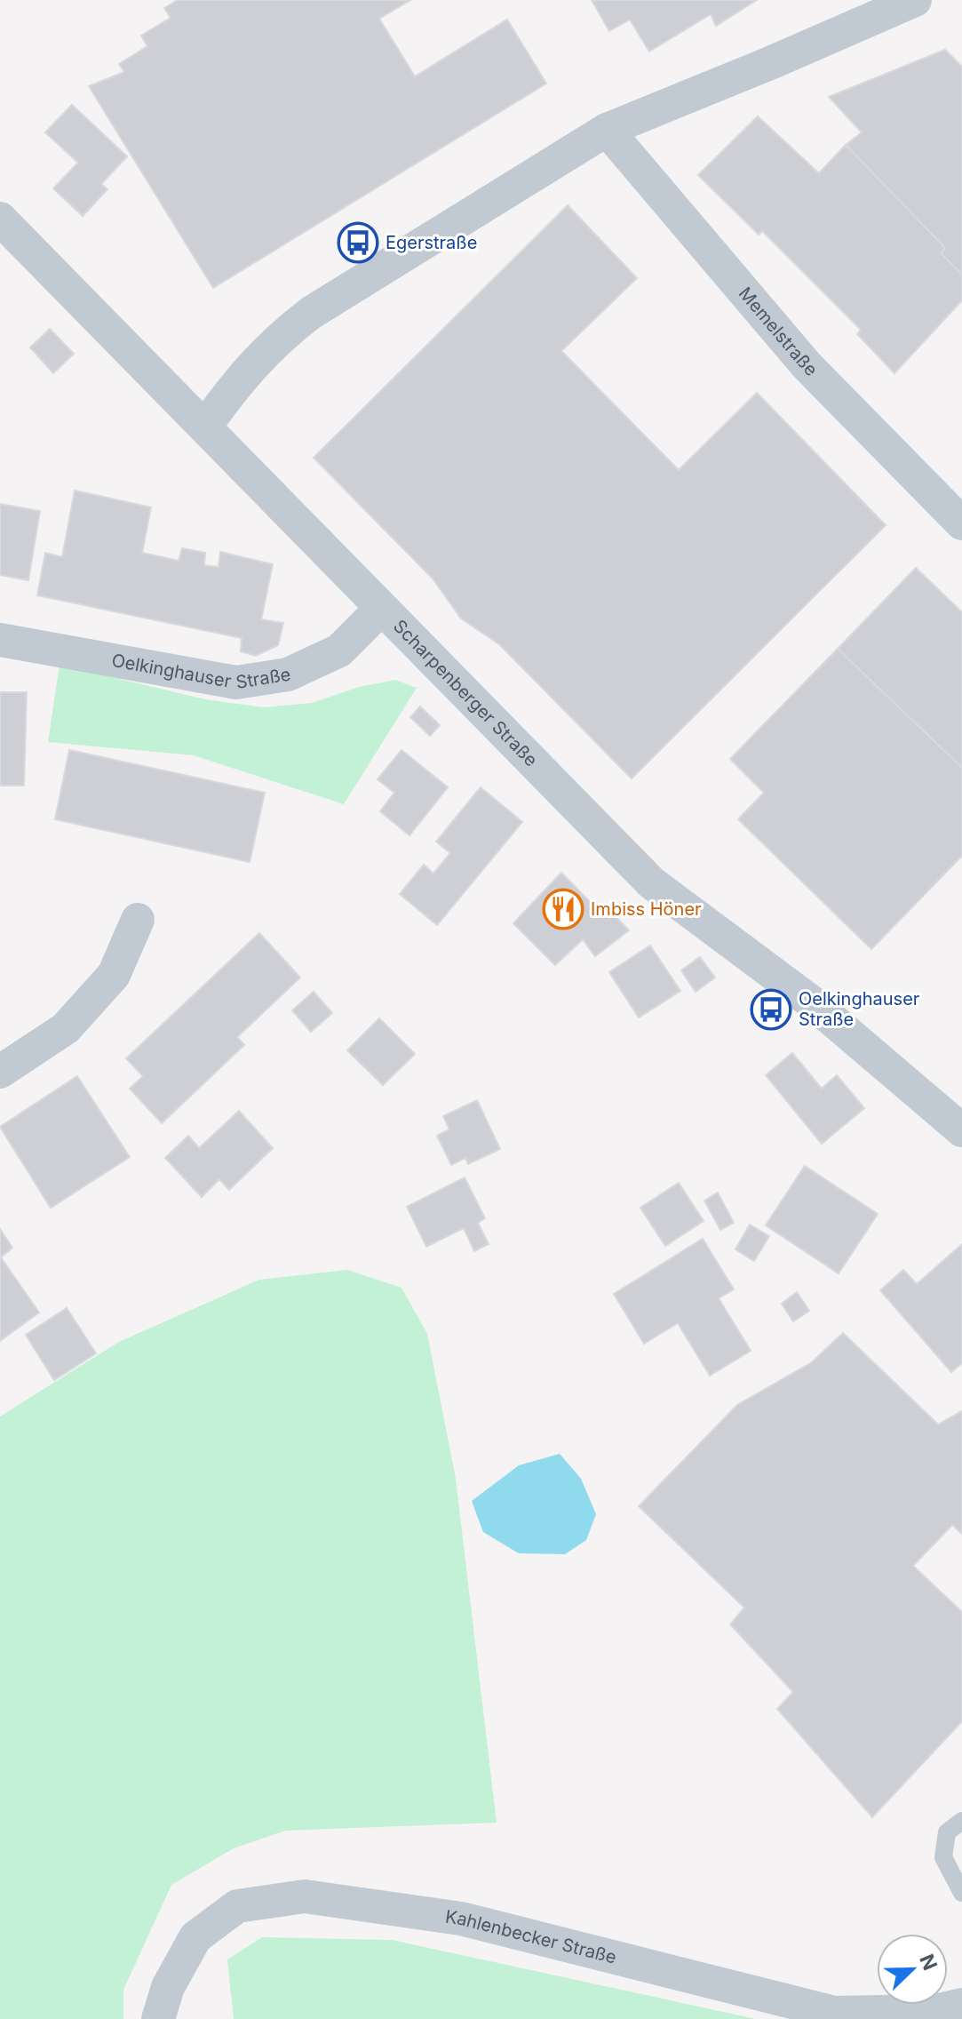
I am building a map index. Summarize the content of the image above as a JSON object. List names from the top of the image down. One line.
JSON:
{"streets":{"street":["Memelstraße","Oelkinghauser Straße","Scharpenberger Straße","Kahlenbecker Straße"]},"crossings":[["Oelkinghauser Straße","Scharpenberger Straße"]],"places":{"bus stop":["Egerstraße","Oelkinghauser Straße"],"restaurant":["Imbiss Höner"]},"north":"top right"}
